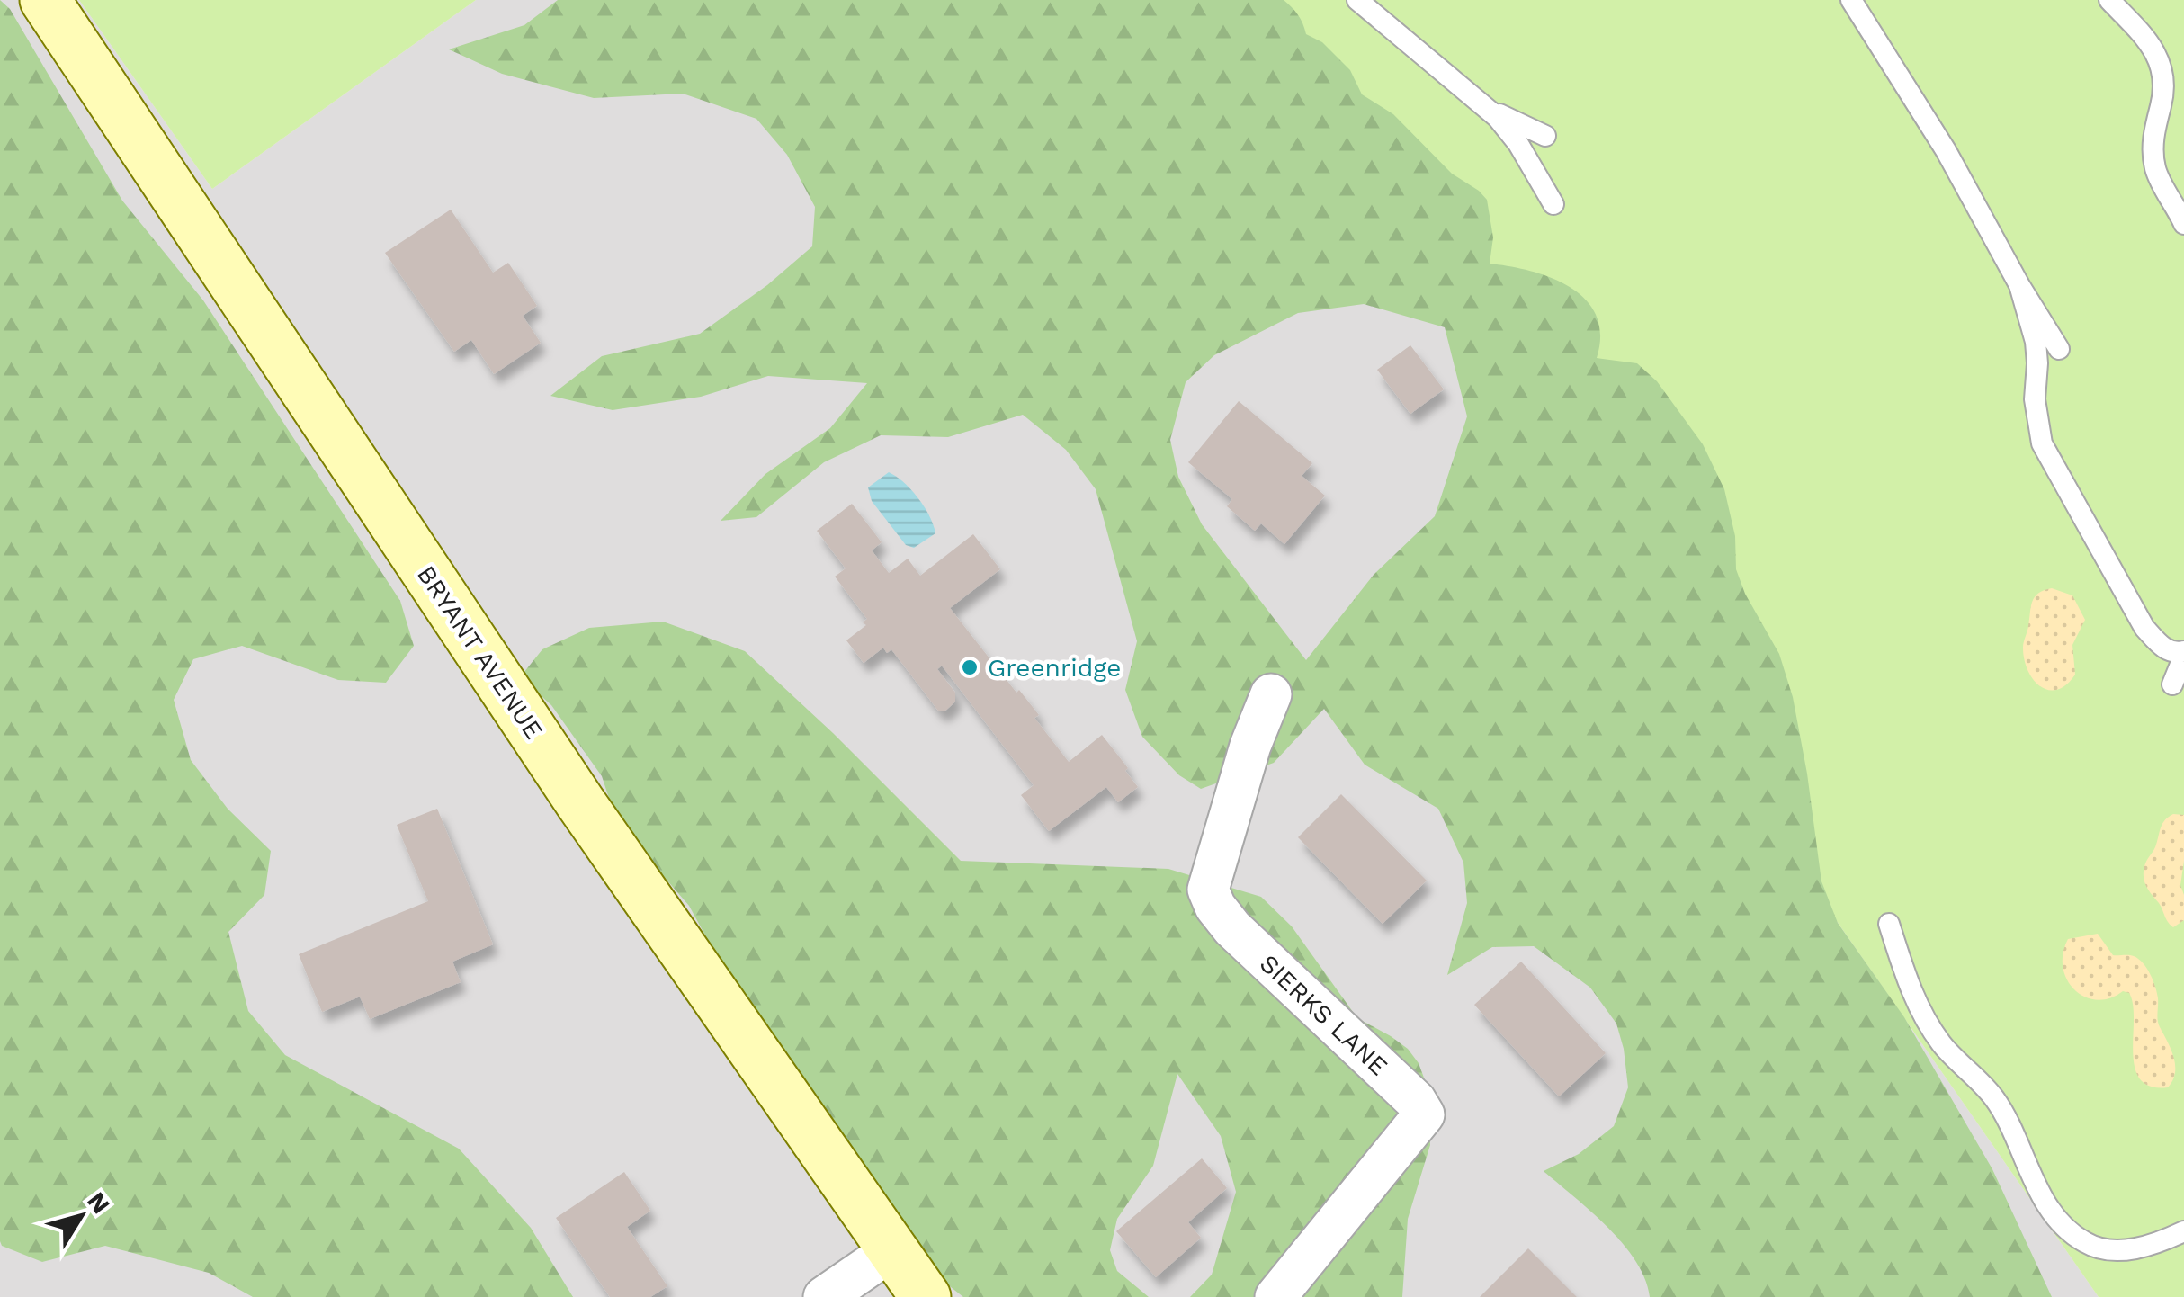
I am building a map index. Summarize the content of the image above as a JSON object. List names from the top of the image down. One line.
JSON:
{"streets":{"main road":["BRYANT AVENUE"],"street":["SIERKS LANE"]},"places":["Greenridge"],"north":"top right"}
